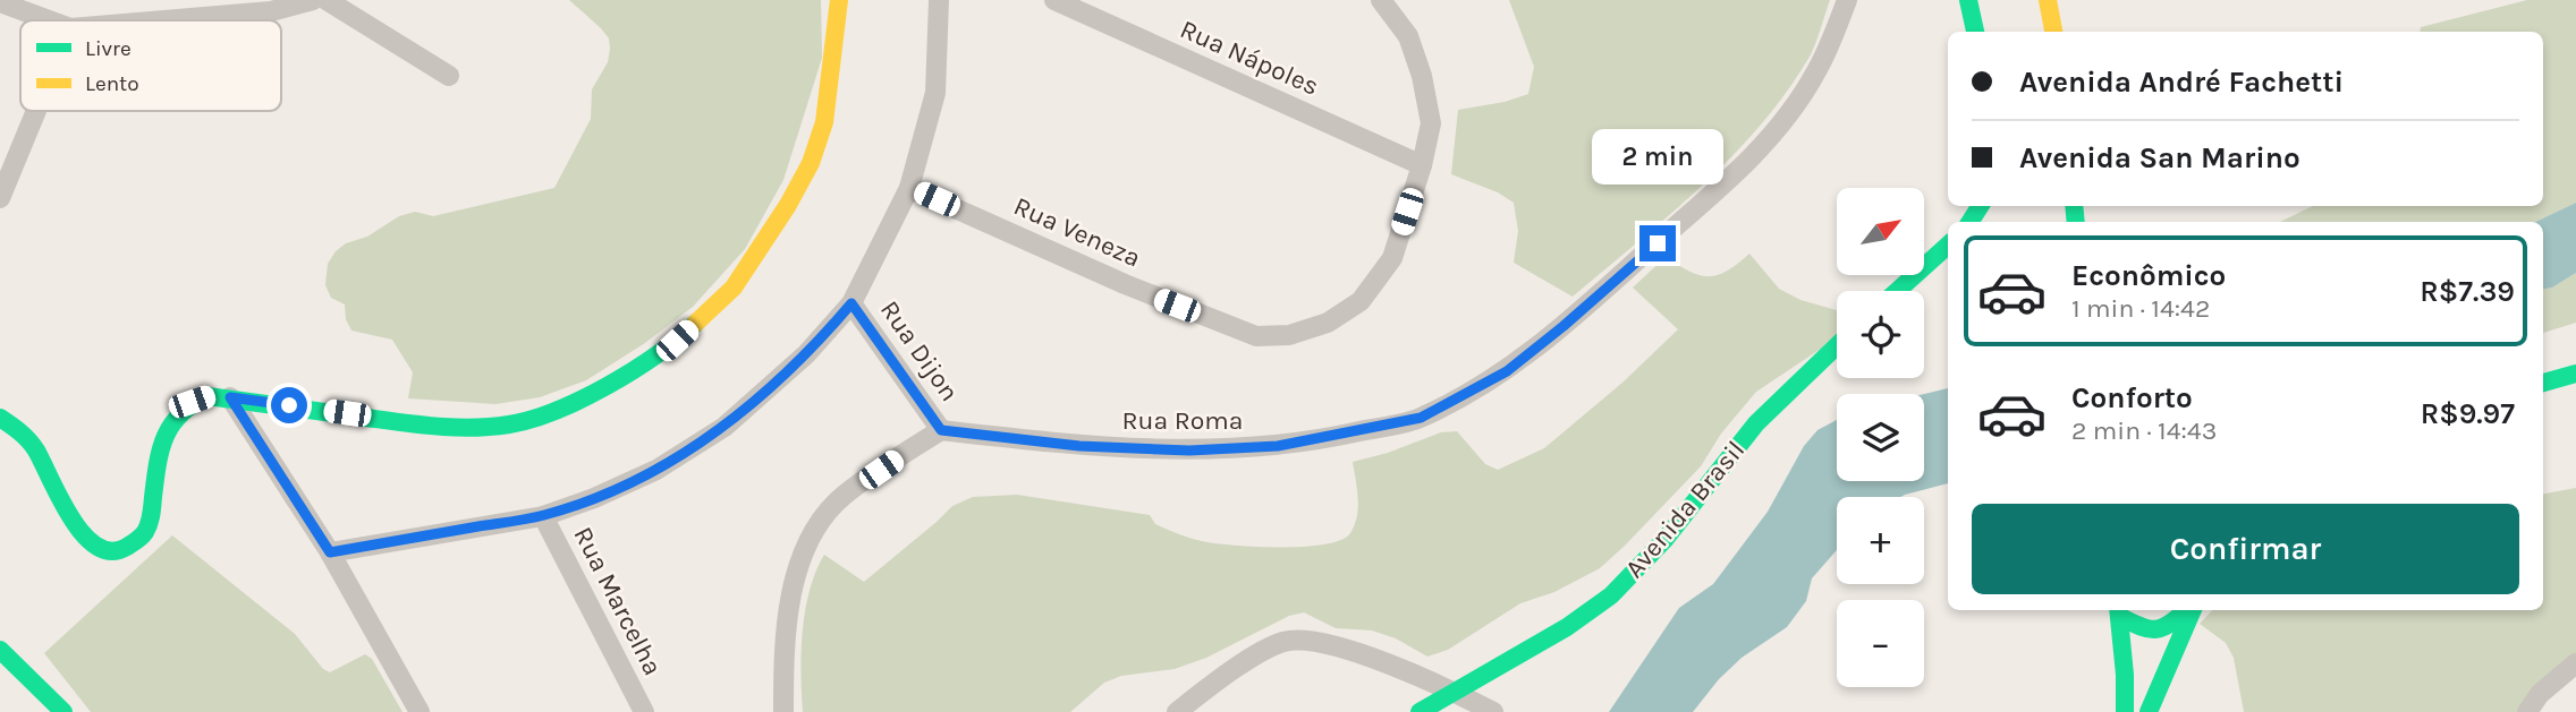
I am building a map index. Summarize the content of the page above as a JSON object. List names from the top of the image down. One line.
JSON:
{"streets":{"main road":["Avenida Brasil"],"street":["Rua Nápoles","Rua Veneza","Rua Dijon","Rua Roma","Rua Marcelha"]},"crossings":[["Rua Nápoles","Rua Veneza"],["Rua Dijon","Rua Roma"]],"legend":["Livre","Lento"],"north":"top right","page":{"banner":["Avenida André Fachetti","Avenida San Marino"],"bubble":"2 min","map_buttons":["+","−"],"list":[{"name":"Econômico","note":"1 min · 14:42","value":"R$7.39"},{"name":"Conforto","note":"2 min · 14:43","value":"R$9.97"}],"buttons":"Confirmar"}}
